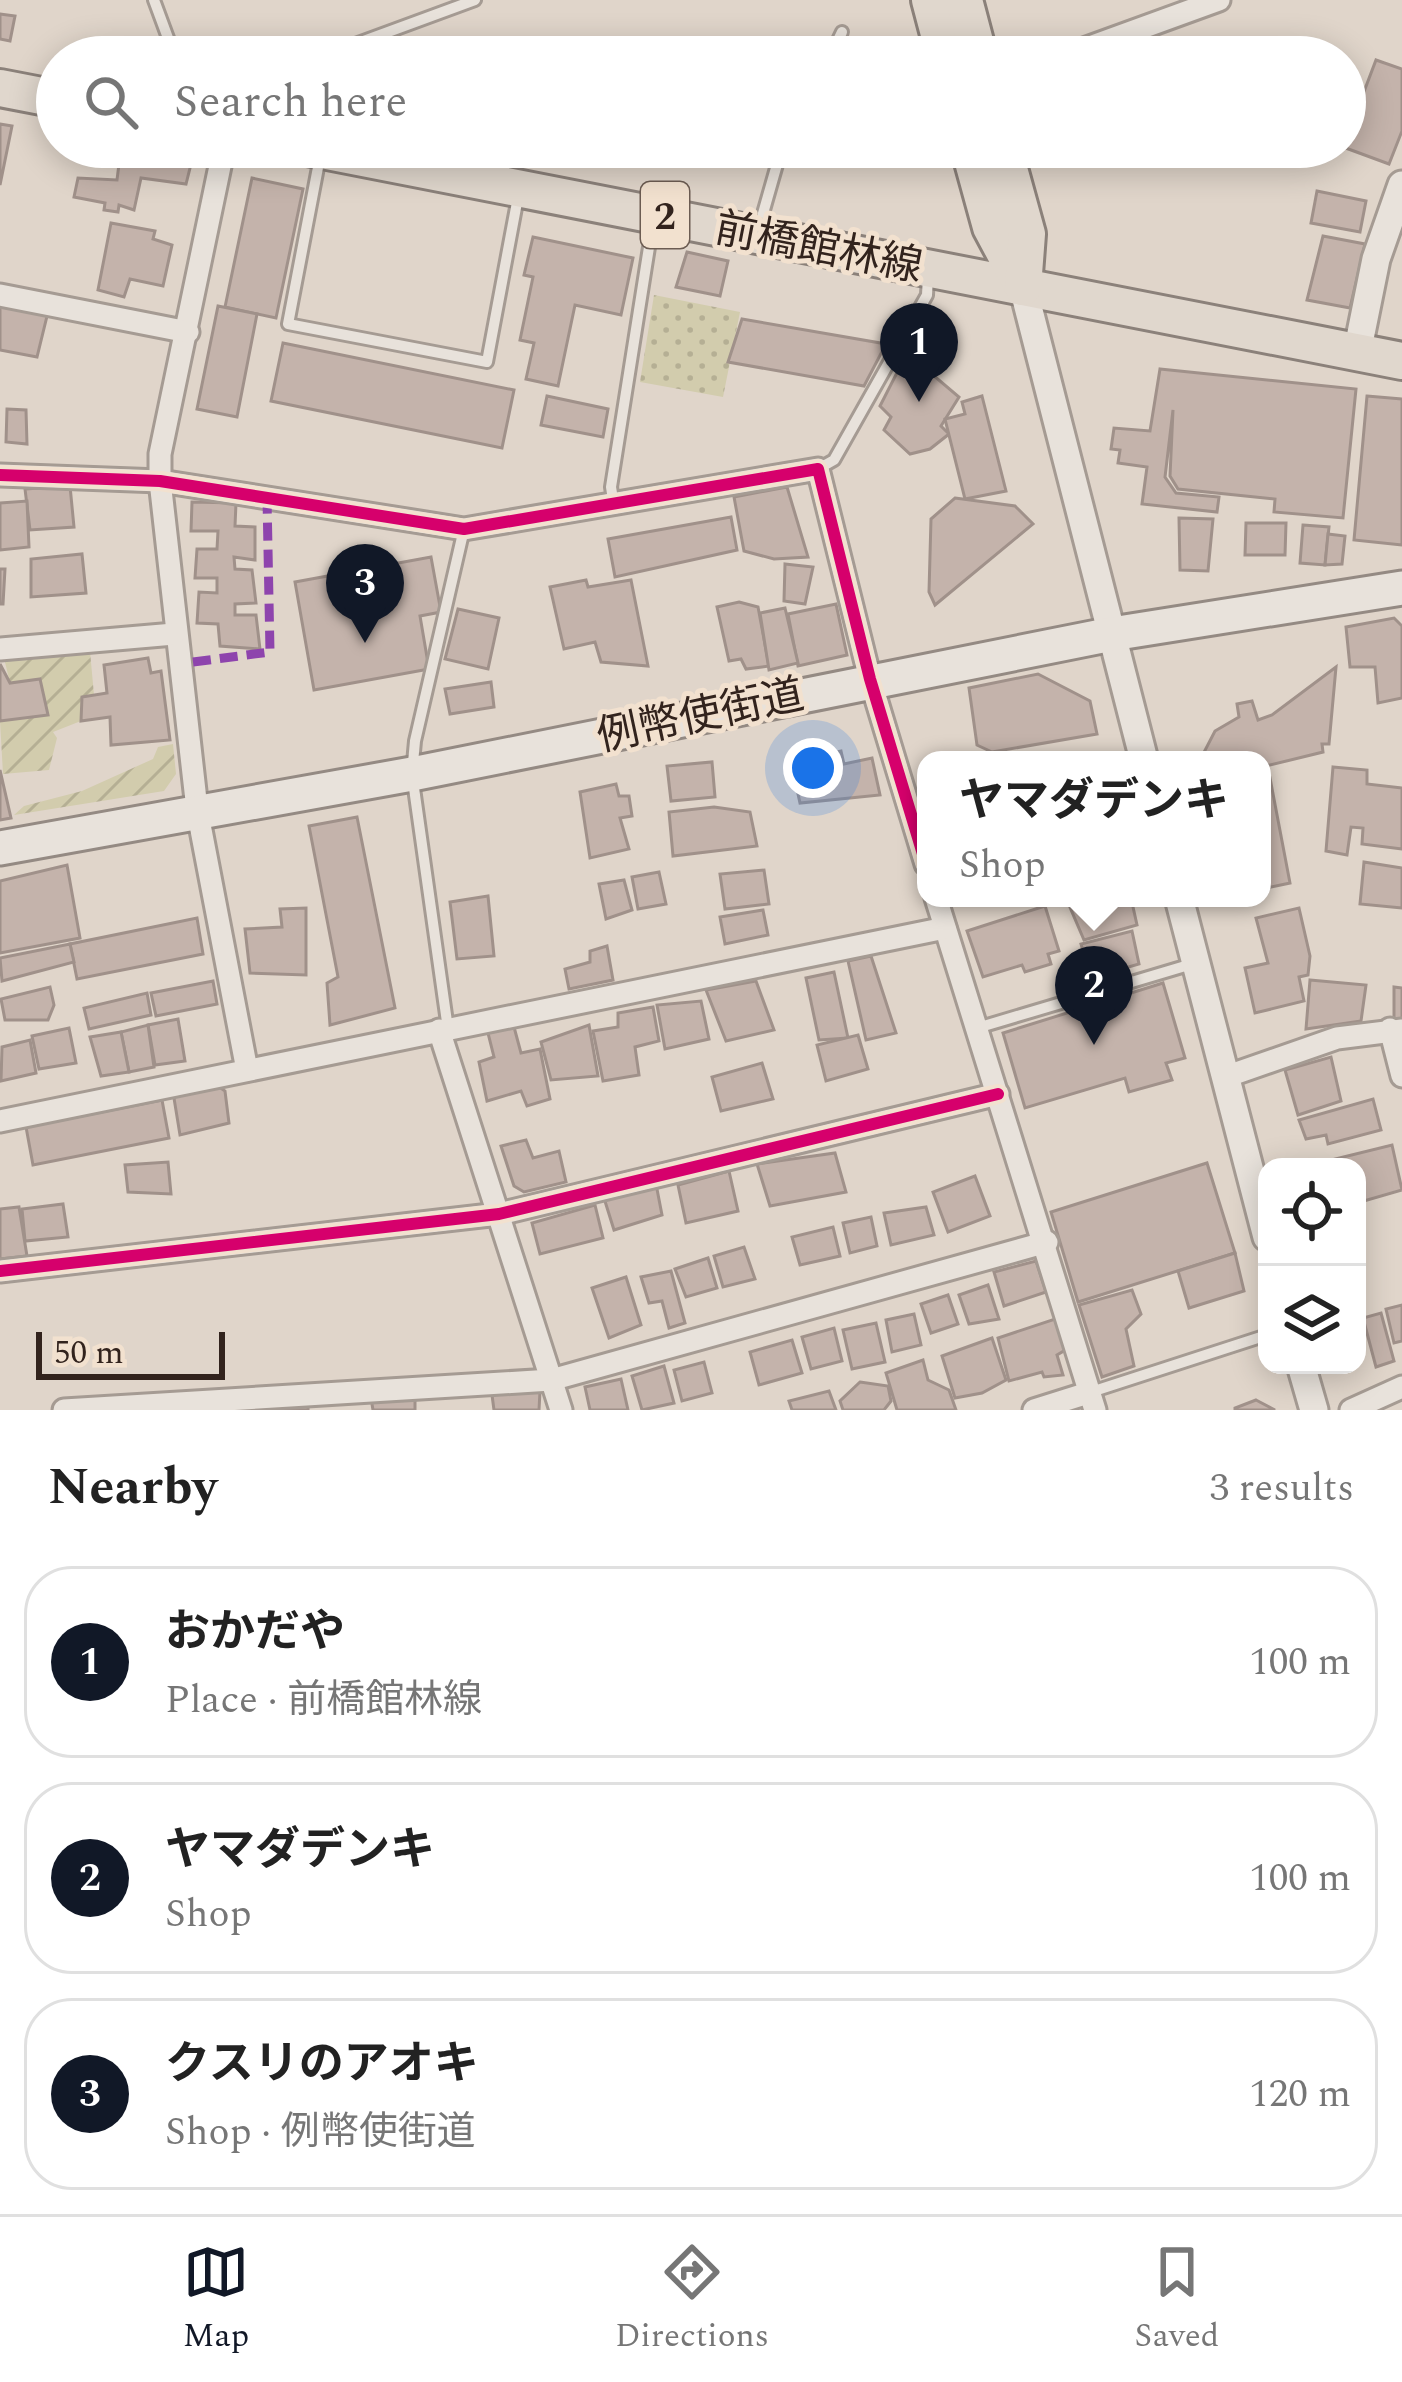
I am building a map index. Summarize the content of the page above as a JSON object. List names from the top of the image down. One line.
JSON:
{"streets":{"main road":["2","前橋館林線","例幣使街道"]},"scale_bar":"50 m","page":{"search":"Search here","pins":["1","3","2"],"popup":["ヤマダデンキ","Shop"],"scale":"50 m","heading":["Nearby","3 results"],"list":[{"mark":"1","name":"おかだや","note":"Place · 前橋館林線","value":"100 m"},{"mark":"2","name":"ヤマダデンキ","note":"Shop","value":"100 m"},{"mark":"3","name":"クスリのアオキ","note":"Shop · 例幣使街道","value":"120 m"}],"nav":["Map","Directions","Saved"]}}
